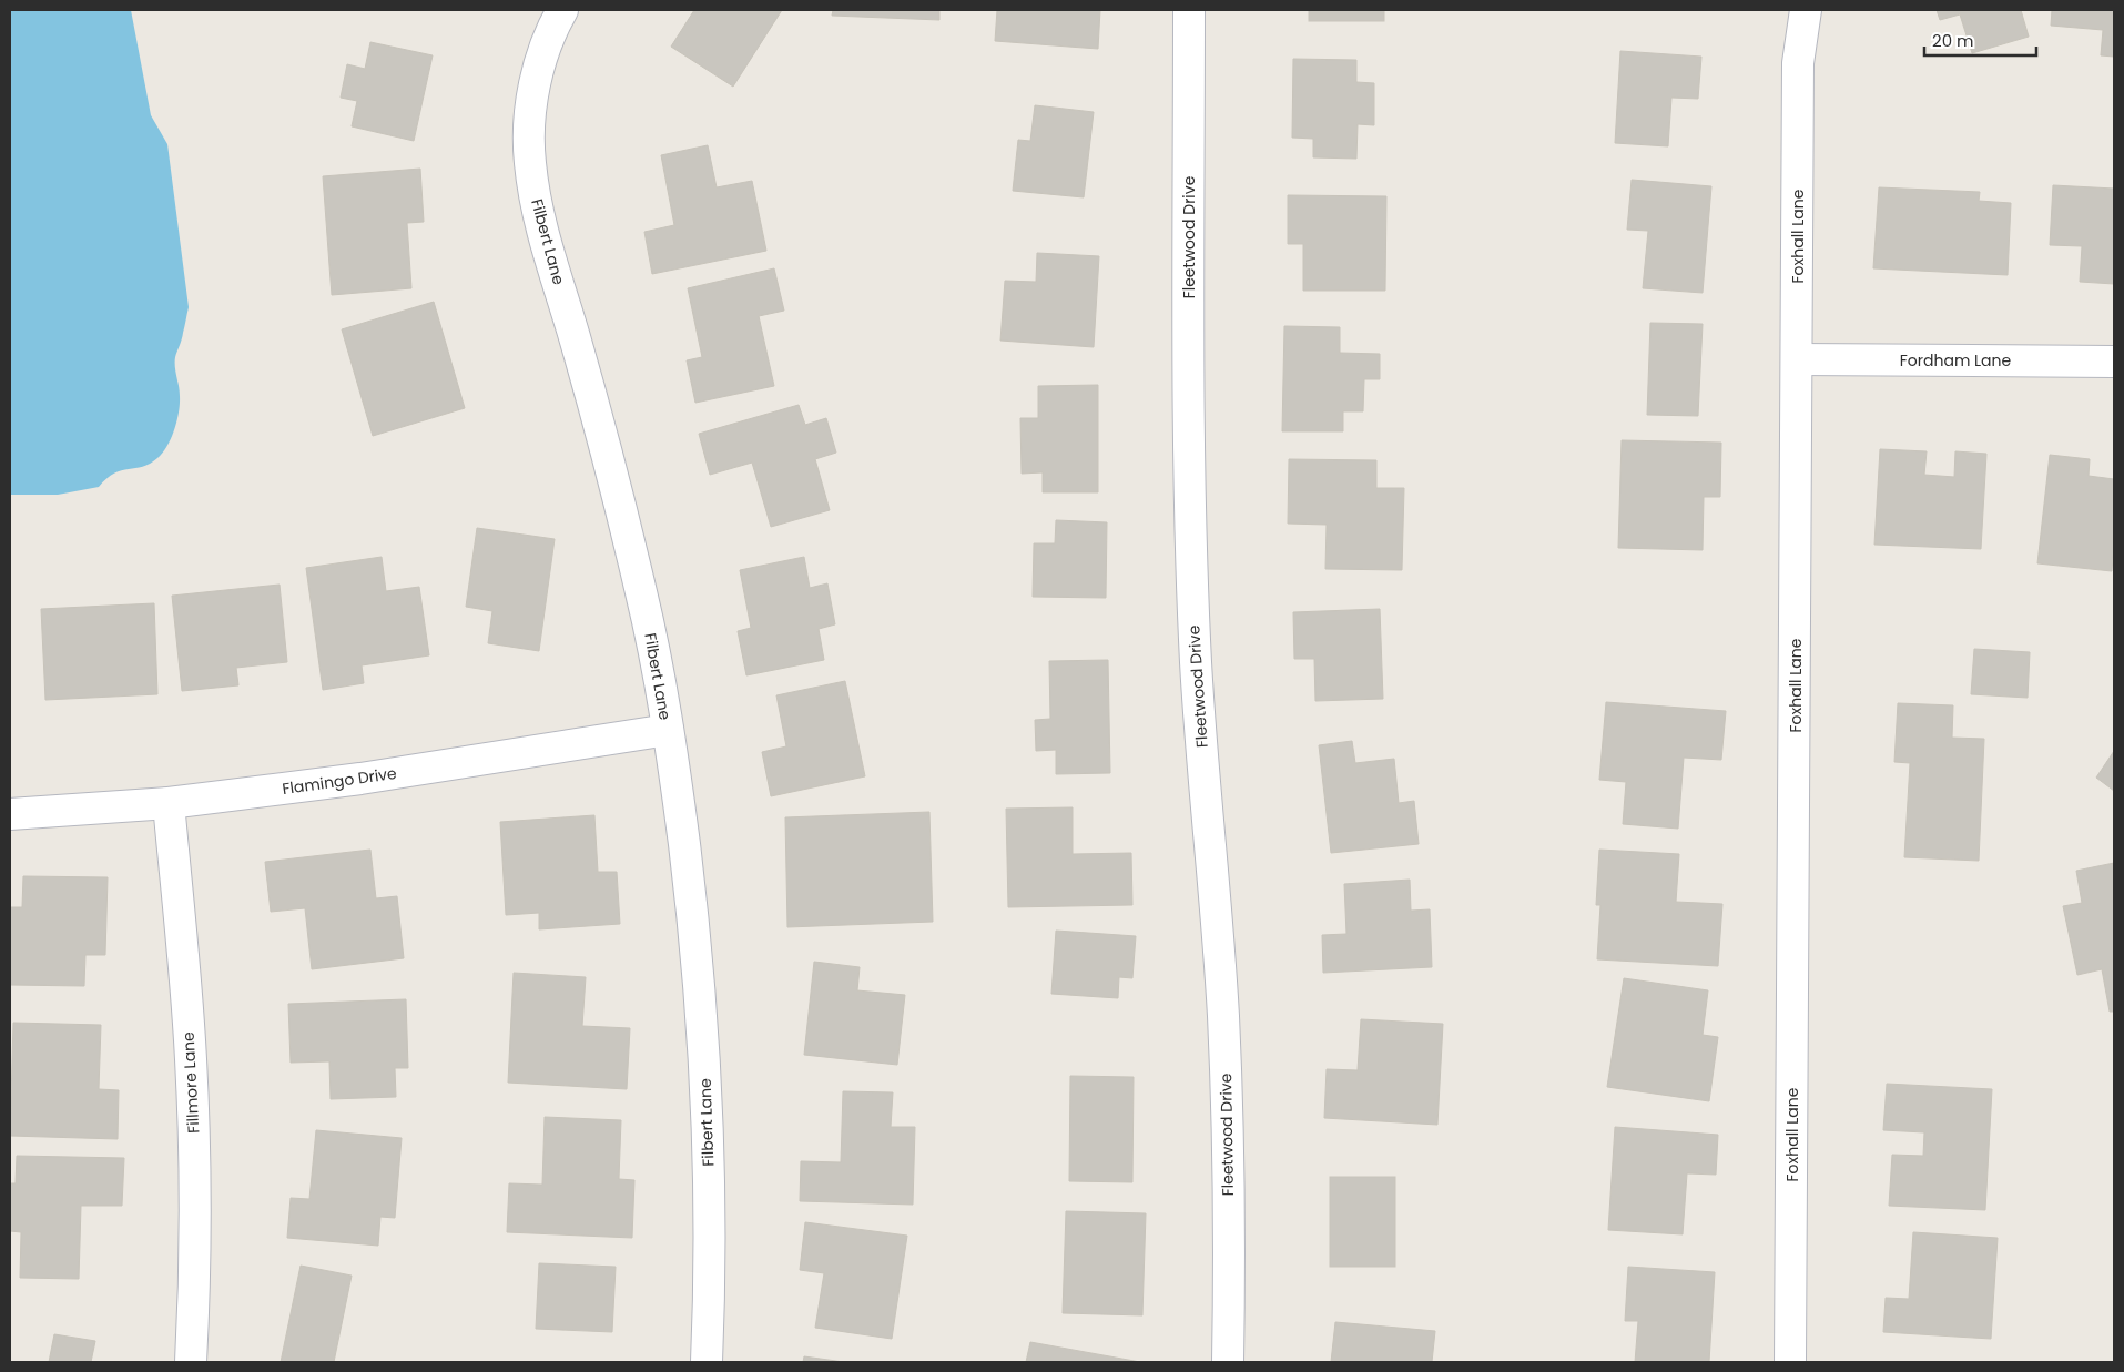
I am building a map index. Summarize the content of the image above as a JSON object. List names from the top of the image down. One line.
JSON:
{"streets":{"street":["Foxhall Lane","Fleetwood Drive","Filbert Lane","Fordham Lane","Flamingo Drive","Fillmore Lane"]},"crossings":[["Foxhall Lane","Fordham Lane"],["Filbert Lane","Flamingo Drive"],["Flamingo Drive","Fillmore Lane"]],"scale_bar":"20 m"}
